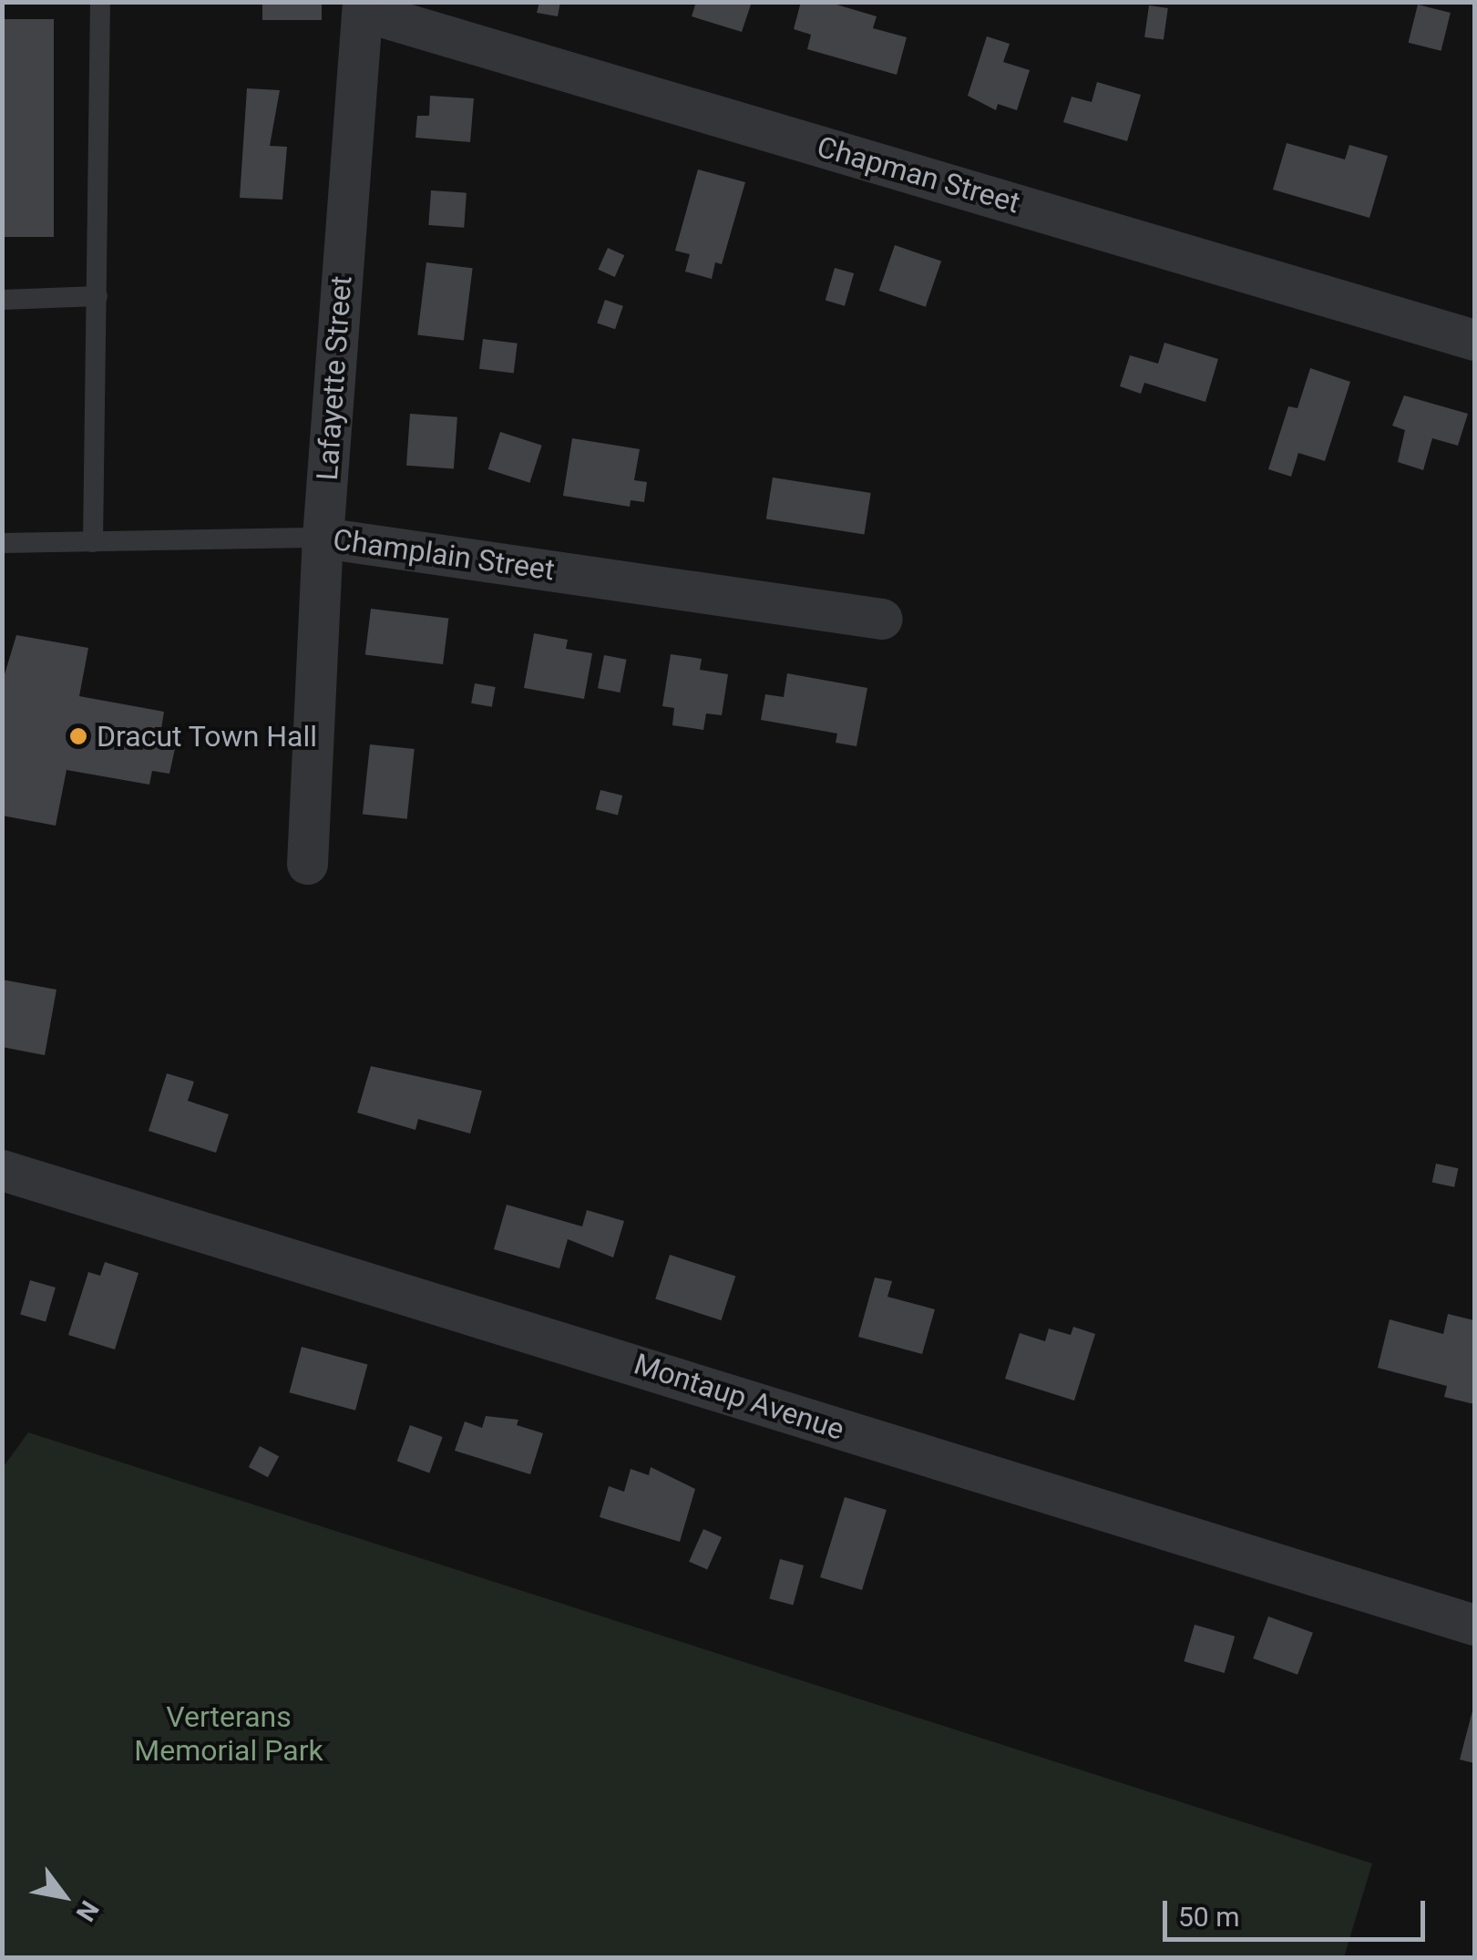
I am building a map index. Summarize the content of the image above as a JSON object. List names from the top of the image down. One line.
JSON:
{"streets":{"street":["Chapman Street","Lafayette Street","Champlain Street","Montaup Avenue"]},"crossings":[["Chapman Street","Lafayette Street"],["Lafayette Street","Champlain Street"]],"parks":["Verterans Memorial Park"],"places":["Dracut Town Hall"],"scale_bar":"50 m","north":"bottom right"}
